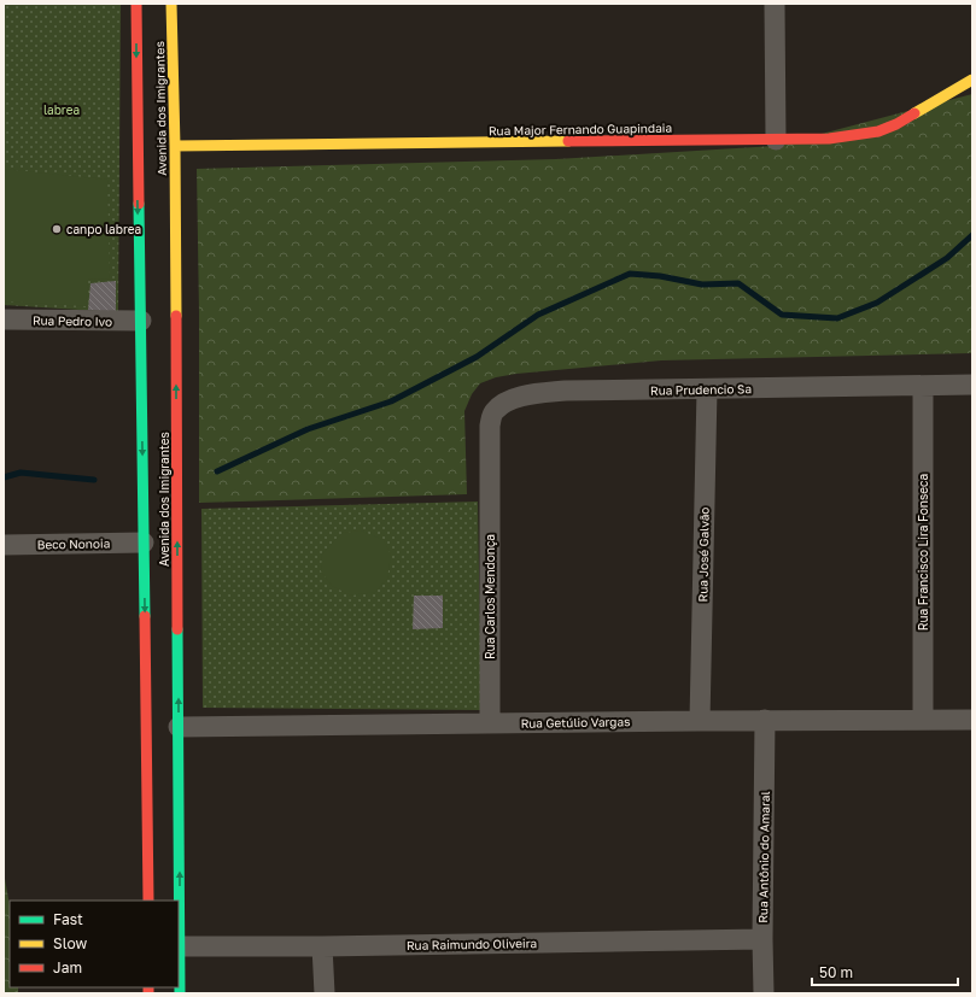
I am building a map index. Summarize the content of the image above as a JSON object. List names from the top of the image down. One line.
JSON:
{"streets":{"main road":["Avenida dos Imigrantes","Rua Major Fernando Guapindaia"],"street":["Rua Pedro Ivo","Rua Prudencio Sa","Beco Nonoia","Rua Francisco Lira Fonseca","Rua José Galvão","Rua Carlos Mendonça","Rua Getúlio Vargas","Rua Antônio do Amaral","Rua Raimundo Oliveira"]},"crossings":[["Avenida dos Imigrantes","Rua Major Fernando Guapindaia"],["Avenida dos Imigrantes","Rua Pedro Ivo"],["Avenida dos Imigrantes","Beco Nonoia"],["Avenida dos Imigrantes","Rua Getúlio Vargas"],["Avenida dos Imigrantes","Rua Raimundo Oliveira"],["Rua Prudencio Sa","Rua Francisco Lira Fonseca"],["Rua Prudencio Sa","Rua José Galvão"],["Rua Prudencio Sa","Rua Carlos Mendonça"],["Rua Francisco Lira Fonseca","Rua Getúlio Vargas"],["Rua José Galvão","Rua Getúlio Vargas"],["Rua Carlos Mendonça","Rua Getúlio Vargas"],["Rua Getúlio Vargas","Rua Antônio do Amaral"],["Rua Antônio do Amaral","Rua Raimundo Oliveira"]],"parks":["labrea"],"places":["canpo labrea"],"legend":["Fast","Slow","Jam"],"scale_bar":"50 m"}
